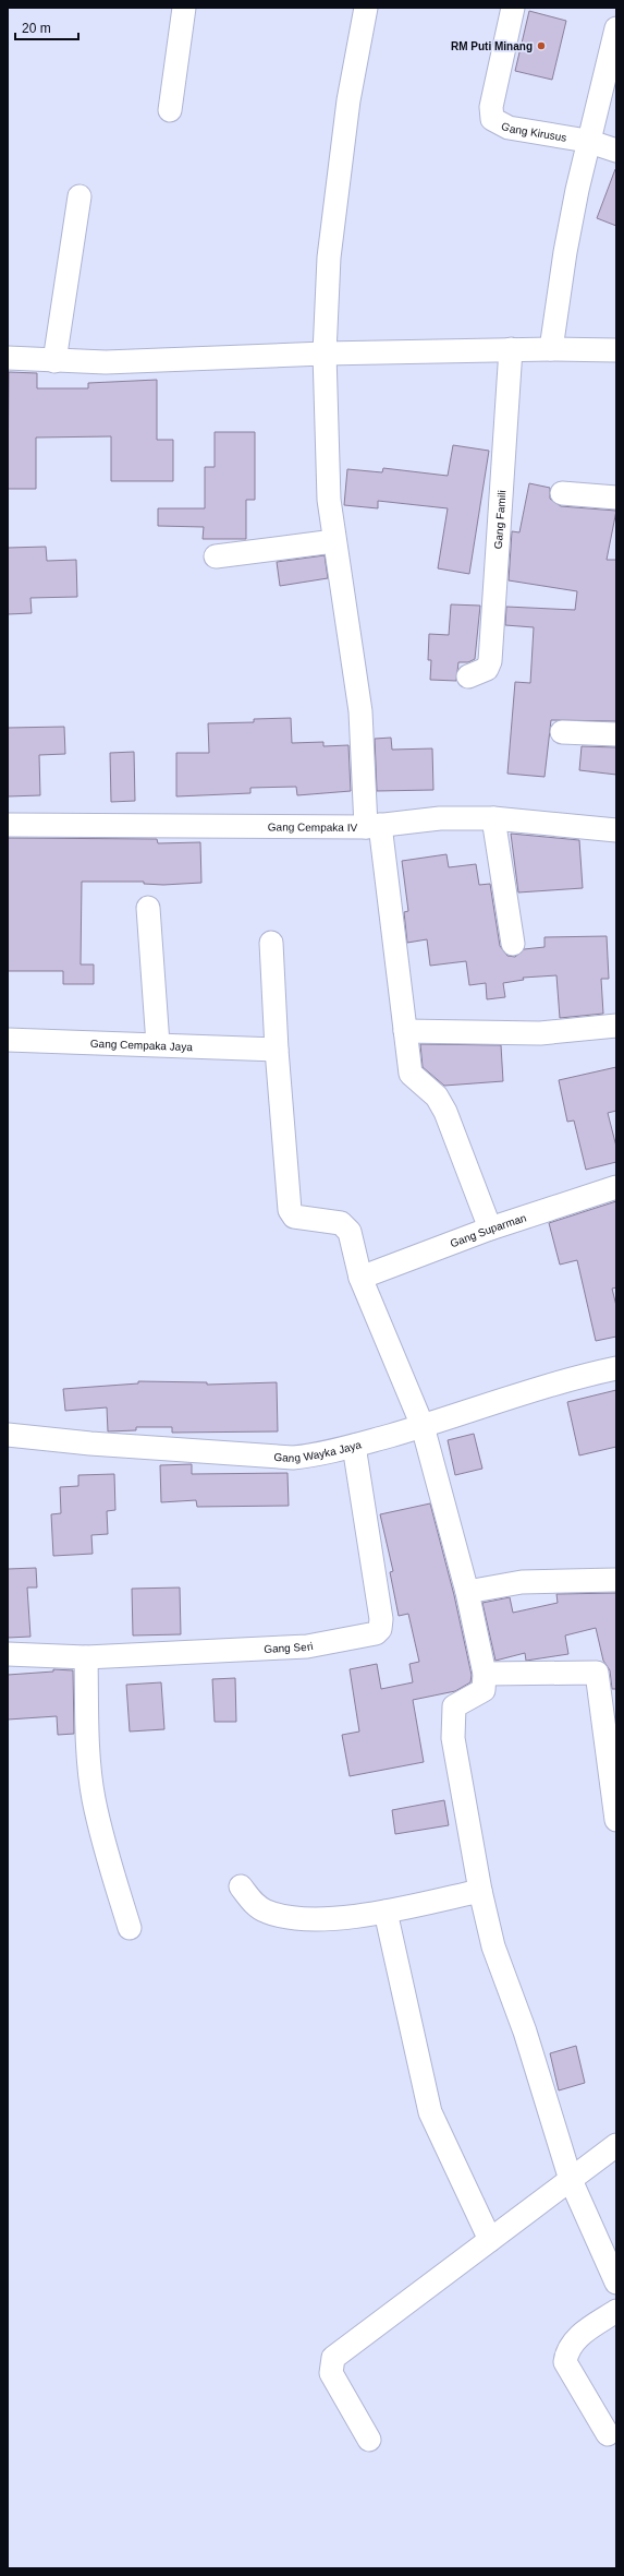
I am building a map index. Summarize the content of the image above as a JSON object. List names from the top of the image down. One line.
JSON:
{"streets":{"street":["Gang Kirusus","Gang Famili","Gang Cempaka IV","Gang Cempaka Jaya","Gang Suparman","Gang Wayka Jaya","Gang Seri"]},"crossings":[["Gang Wayka Jaya","Gang Seri"]],"places":["RM Puti Minang"],"scale_bar":"20 m"}
